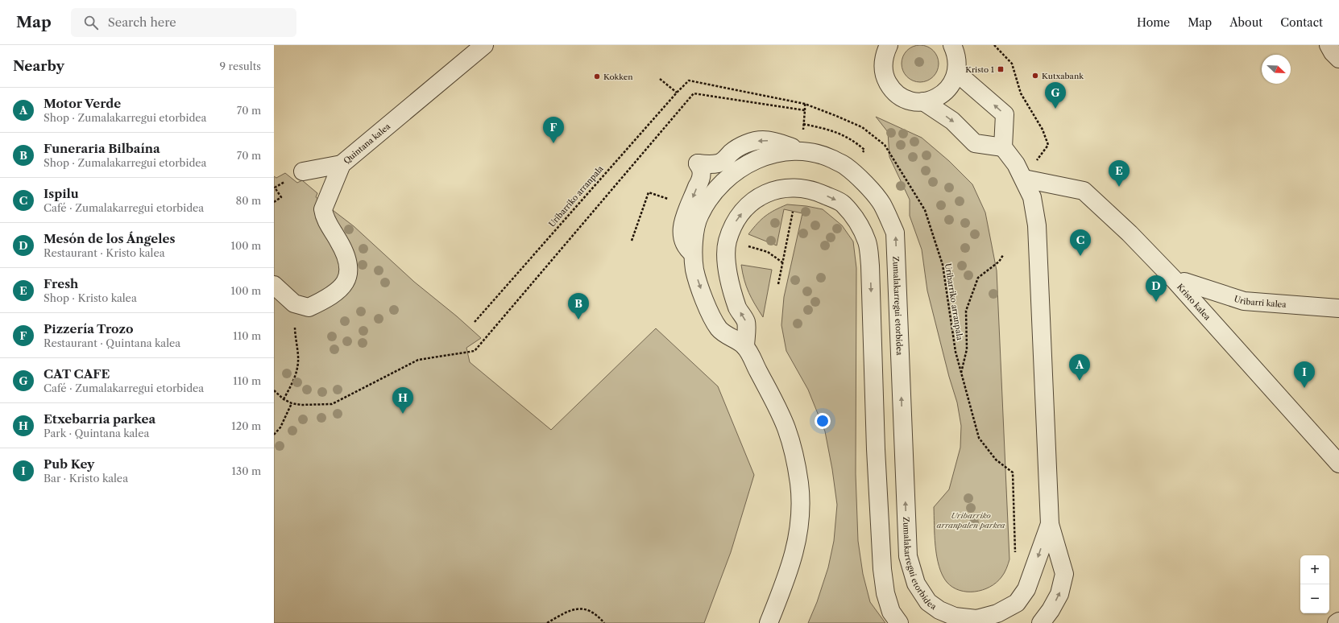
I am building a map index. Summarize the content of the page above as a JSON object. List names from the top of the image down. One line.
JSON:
{"streets":{"street":["Quintana kalea","Uribarri kalea","Kristo kalea","Zumalakarregui etorbidea"],"path":["Uribarriko arranpala"]},"crossings":[["Kristo kalea","Zumalakarregui etorbidea"]],"parks":["Uribarriko arranpalen parkea"],"places":{"transit":["Kristo 1"],"other":["Kutxabank","Kokken"]},"north":"bottom right","page":{"header":"Map","search":"Search here","nav":["Home","Map","About","Contact"],"heading":["Nearby","9 results"],"pins":["G","F","E","C","D","B","A","I","H"],"list":[{"mark":"A","name":"Motor Verde","note":"Shop · Zumalakarregui etorbidea","value":"70 m"},{"mark":"B","name":"Funeraria Bilbaína","note":"Shop · Zumalakarregui etorbidea","value":"70 m"},{"mark":"C","name":"Ispilu","note":"Café · Zumalakarregui etorbidea","value":"80 m"},{"mark":"D","name":"Mesón de los Ángeles","note":"Restaurant · Kristo kalea","value":"100 m"},{"mark":"E","name":"Fresh","note":"Shop · Kristo kalea","value":"100 m"},{"mark":"F","name":"Pizzería Trozo","note":"Restaurant · Quintana kalea","value":"110 m"},{"mark":"G","name":"CAT CAFE","note":"Café · Zumalakarregui etorbidea","value":"110 m"},{"mark":"H","name":"Etxebarria parkea","note":"Park · Quintana kalea","value":"120 m"},{"mark":"I","name":"Pub Key","note":"Bar · Kristo kalea","value":"130 m"}],"map_buttons":["+","−"]}}
